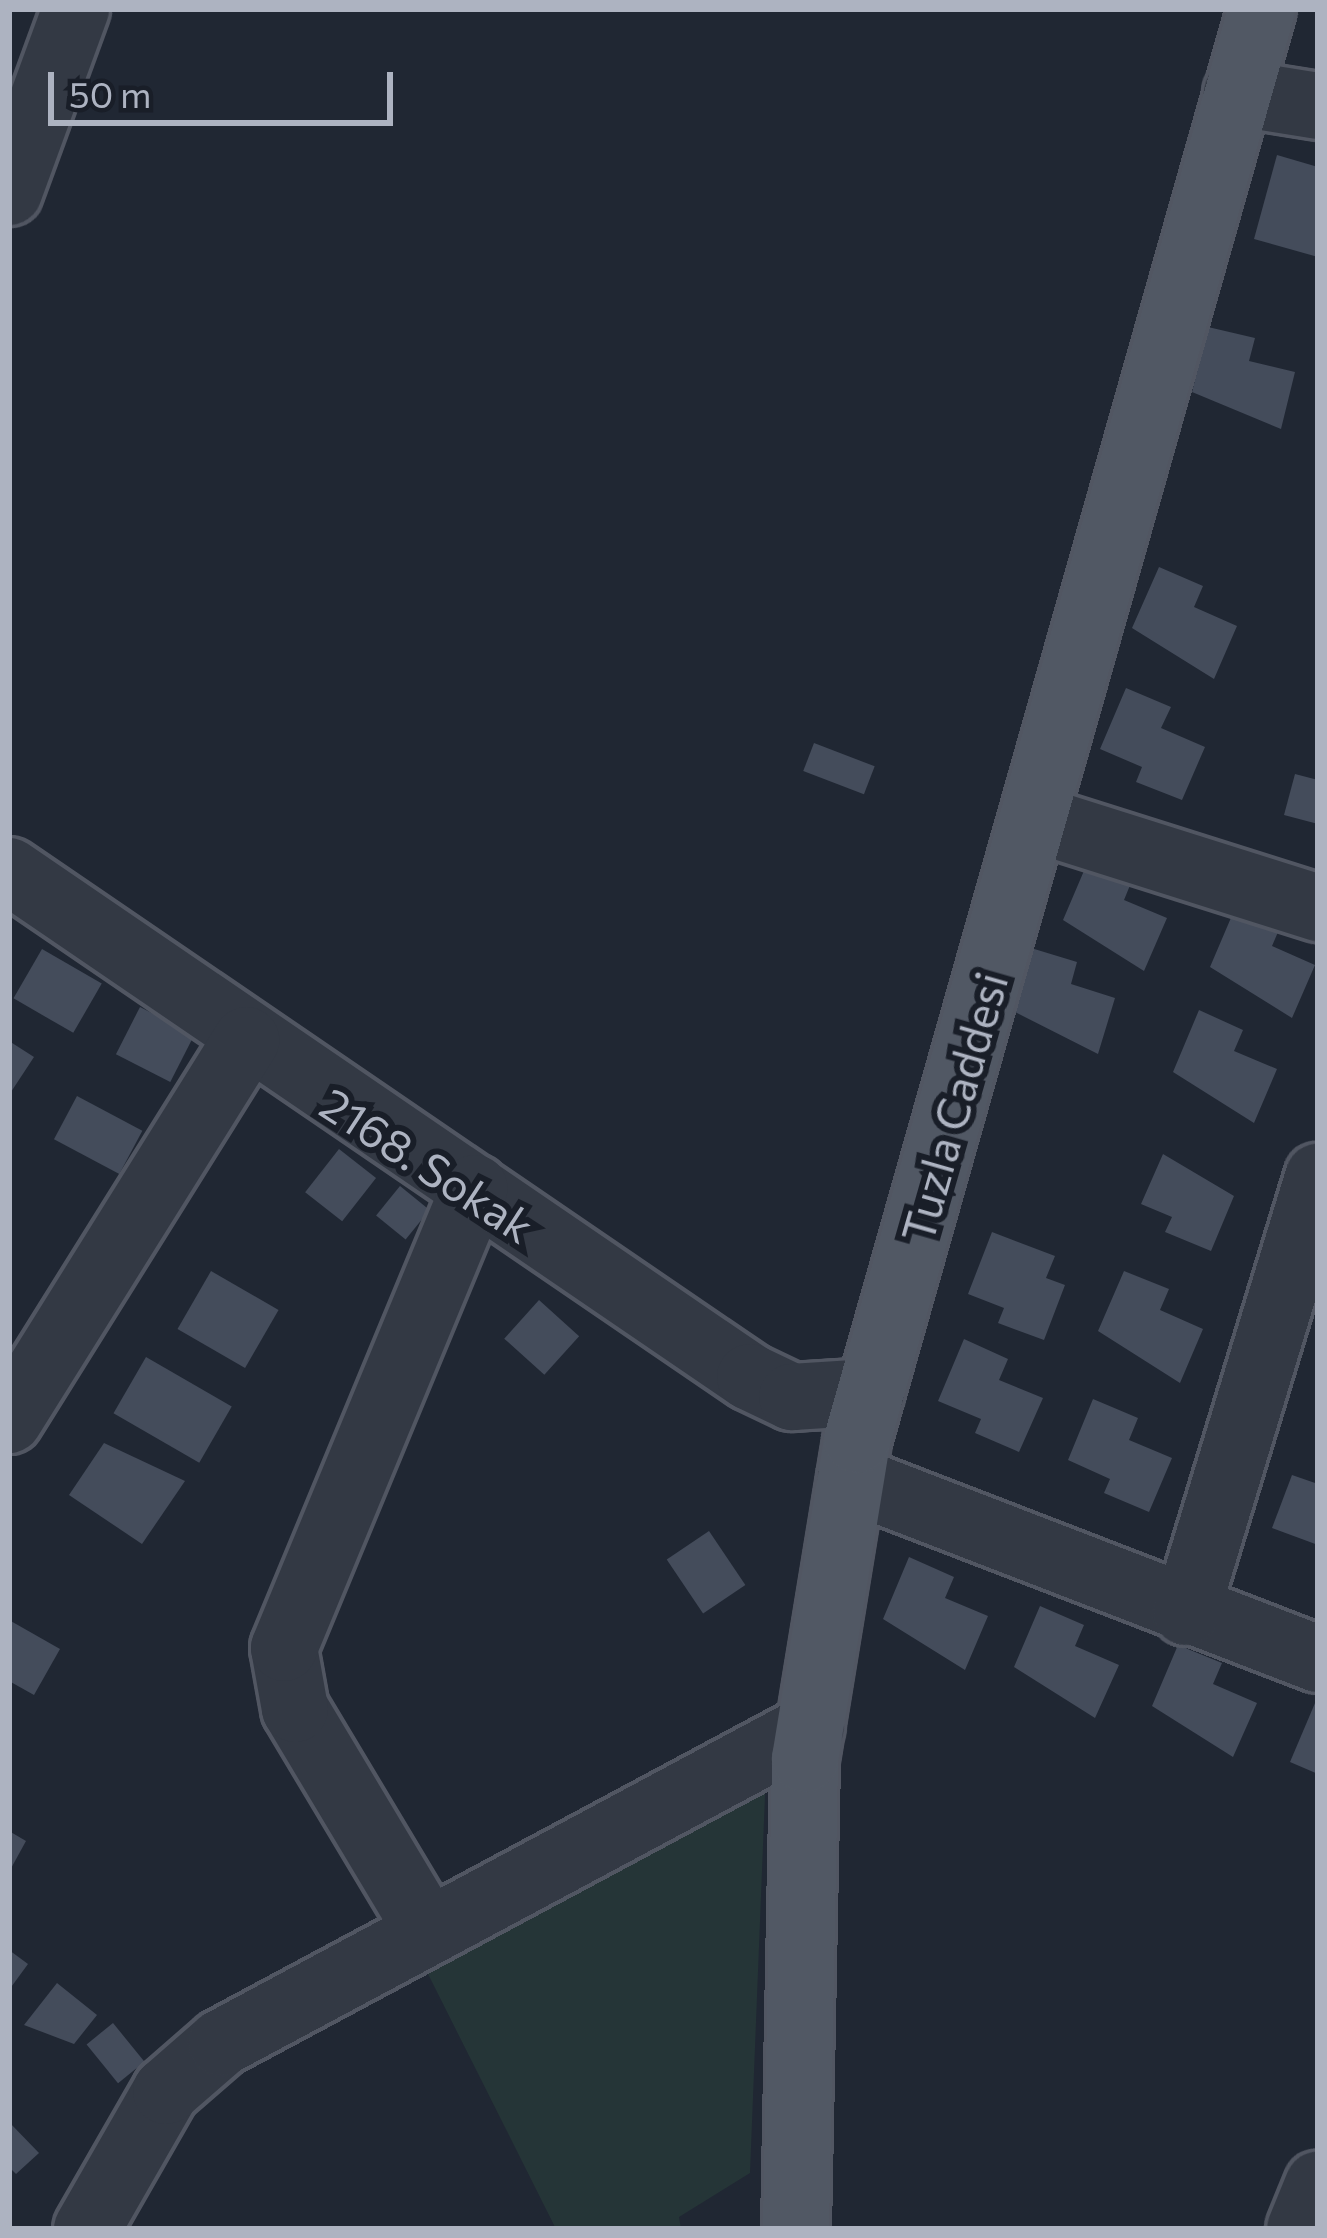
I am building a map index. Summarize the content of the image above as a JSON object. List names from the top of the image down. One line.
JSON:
{"streets":{"main road":["Tuzla Caddesi"],"street":["2168. Sokak"]},"crossings":[["Tuzla Caddesi","2168. Sokak"]],"scale_bar":"50 m"}
